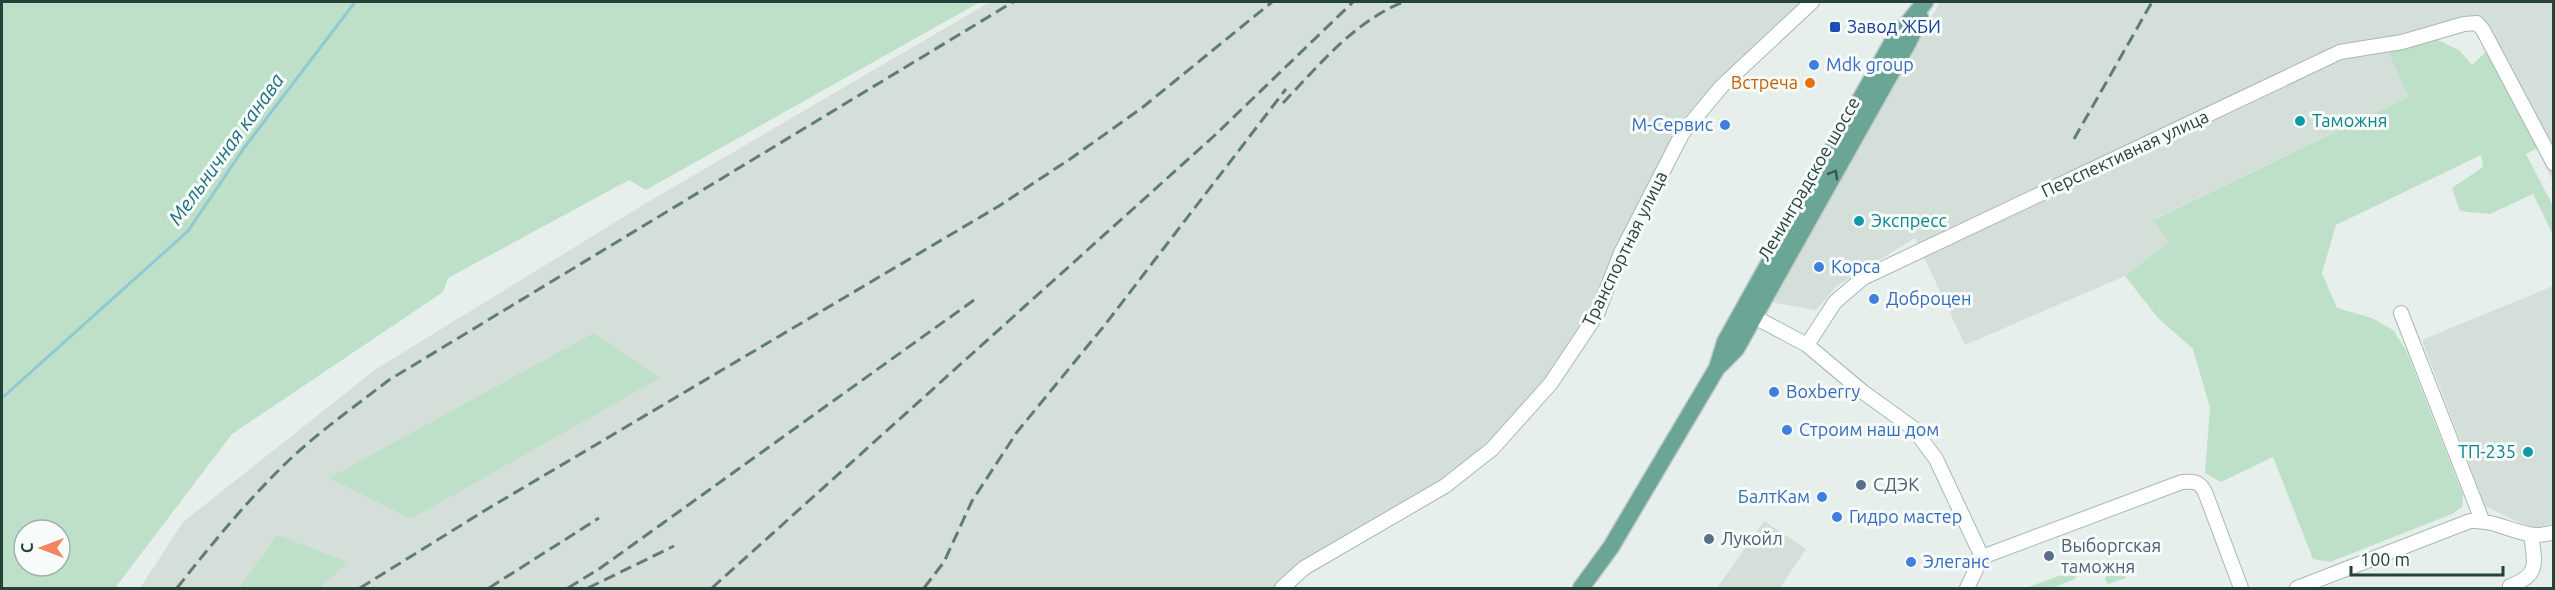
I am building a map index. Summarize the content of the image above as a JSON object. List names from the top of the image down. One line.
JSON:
{"streets":{"main road":["Ленинградское шоссе"],"street":["Перспективная улица","Транспортная улица"]},"water":["Мельничная канава"],"places":{"transit":["Завод ЖБИ"],"other":["Mdk group","Встреча","Таможня","М-Сервис","Экспресс","Корса","Доброцен","Boxberry","Строим наш дом","ТП-235","СДЭК","БалтКам","Гидро мастер","Лукойл","Выборгская таможня","Элеганс"]},"scale_bar":"100 m","north":"left"}
